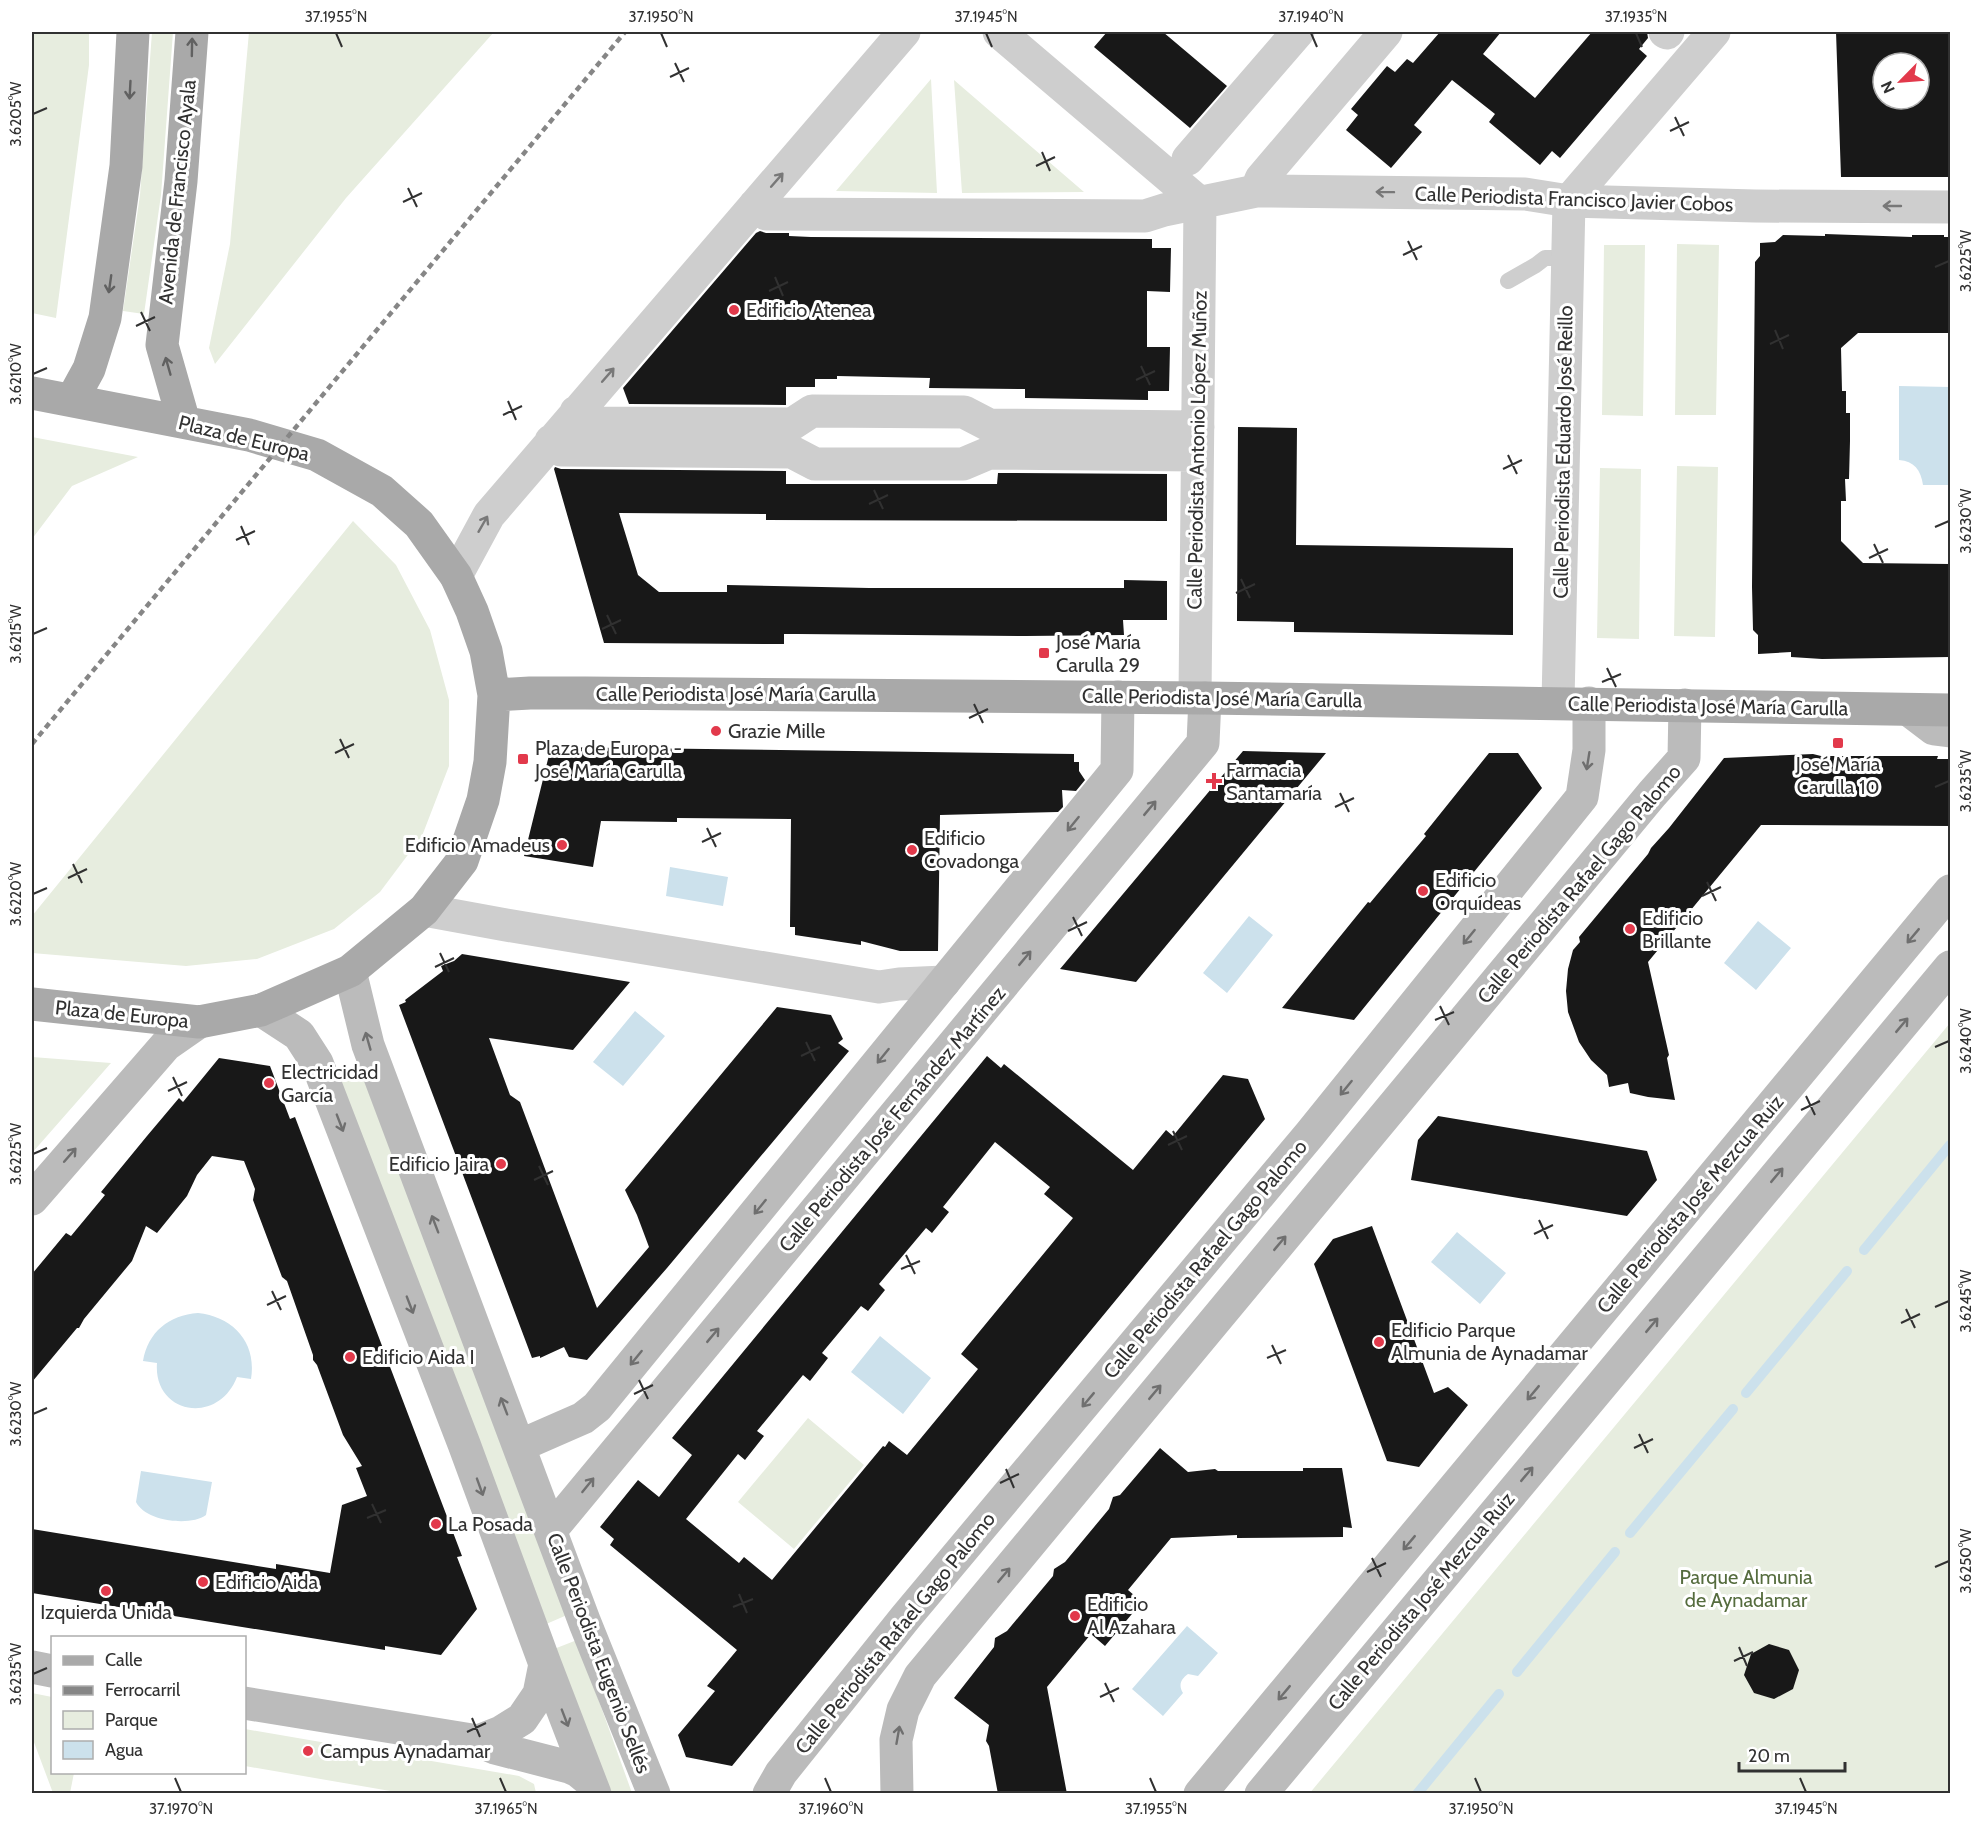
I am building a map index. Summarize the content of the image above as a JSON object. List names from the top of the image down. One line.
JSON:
{"streets":{"main road":["Avenida de Francisco Ayala","Plaza de Europa","Calle Periodista José María Carulla"],"street":["Calle Periodista Francisco Javier Cobos","Calle Periodista Antonio López Muñoz","Calle Periodista Eduardo José Reillo","Calle Periodista Rafael Gago Palomo","Calle Periodista José Fernández Martínez","Calle Periodista José Mezcua Ruiz","Calle Periodista Eugenio Sellés"]},"crossings":[["Avenida de Francisco Ayala","Plaza de Europa"],["Calle Periodista Francisco Javier Cobos","Calle Periodista Antonio López Muñoz"],["Calle Periodista Francisco Javier Cobos","Calle Periodista Eduardo José Reillo"],["Plaza de Europa","Calle Periodista José María Carulla"],["Plaza de Europa","Calle Periodista Eugenio Sellés"],["Calle Periodista Antonio López Muñoz","Calle Periodista José María Carulla"],["Calle Periodista Antonio López Muñoz","Calle Periodista José Fernández Martínez"],["Calle Periodista Eduardo José Reillo","Calle Periodista José María Carulla"],["Calle Periodista Eduardo José Reillo","Calle Periodista Rafael Gago Palomo"],["Calle Periodista José María Carulla","Calle Periodista Rafael Gago Palomo"],["Calle Periodista José María Carulla","Calle Periodista José Fernández Martínez"],["Calle Periodista José Fernández Martínez","Calle Periodista Eugenio Sellés"]],"one_way":["Calle Periodista Francisco Javier Cobos"],"parks":["Parque Almunia de Aynadamar"],"places":{"other":["Edificio Atenea","Grazie Mille","Edificio Amadeus","Edificio Covadonga","Edificio Orquídeas","Edificio Brillante","Electricidad García","Edificio Jaira","Edificio Parque Almunia de Aynadamar","Edificio Aida I","La Posada","Edificio Aida","Izquierda Unida","Edificio Al Azahara","Campus Aynadamar"],"transit":["José María Carulla 29","José María Carulla 10","Plaza de Europa - José María Carulla"],"health":["Farmacia Santamaría"]},"legend":["Calle","Ferrocarril","Parque","Agua"],"scale_bar":"20 m","north":"bottom left","coordinates":["37.1955°N","37.1950°N","37.1945°N","37.1940°N","37.1935°N","3.6205°W","3.6225°W","3.6210°W","3.6230°W","3.6215°W","3.6235°W","3.6220°W","3.6240°W","3.6245°W","3.6250°W","37.1970°N","37.1965°N","37.1960°N"]}
